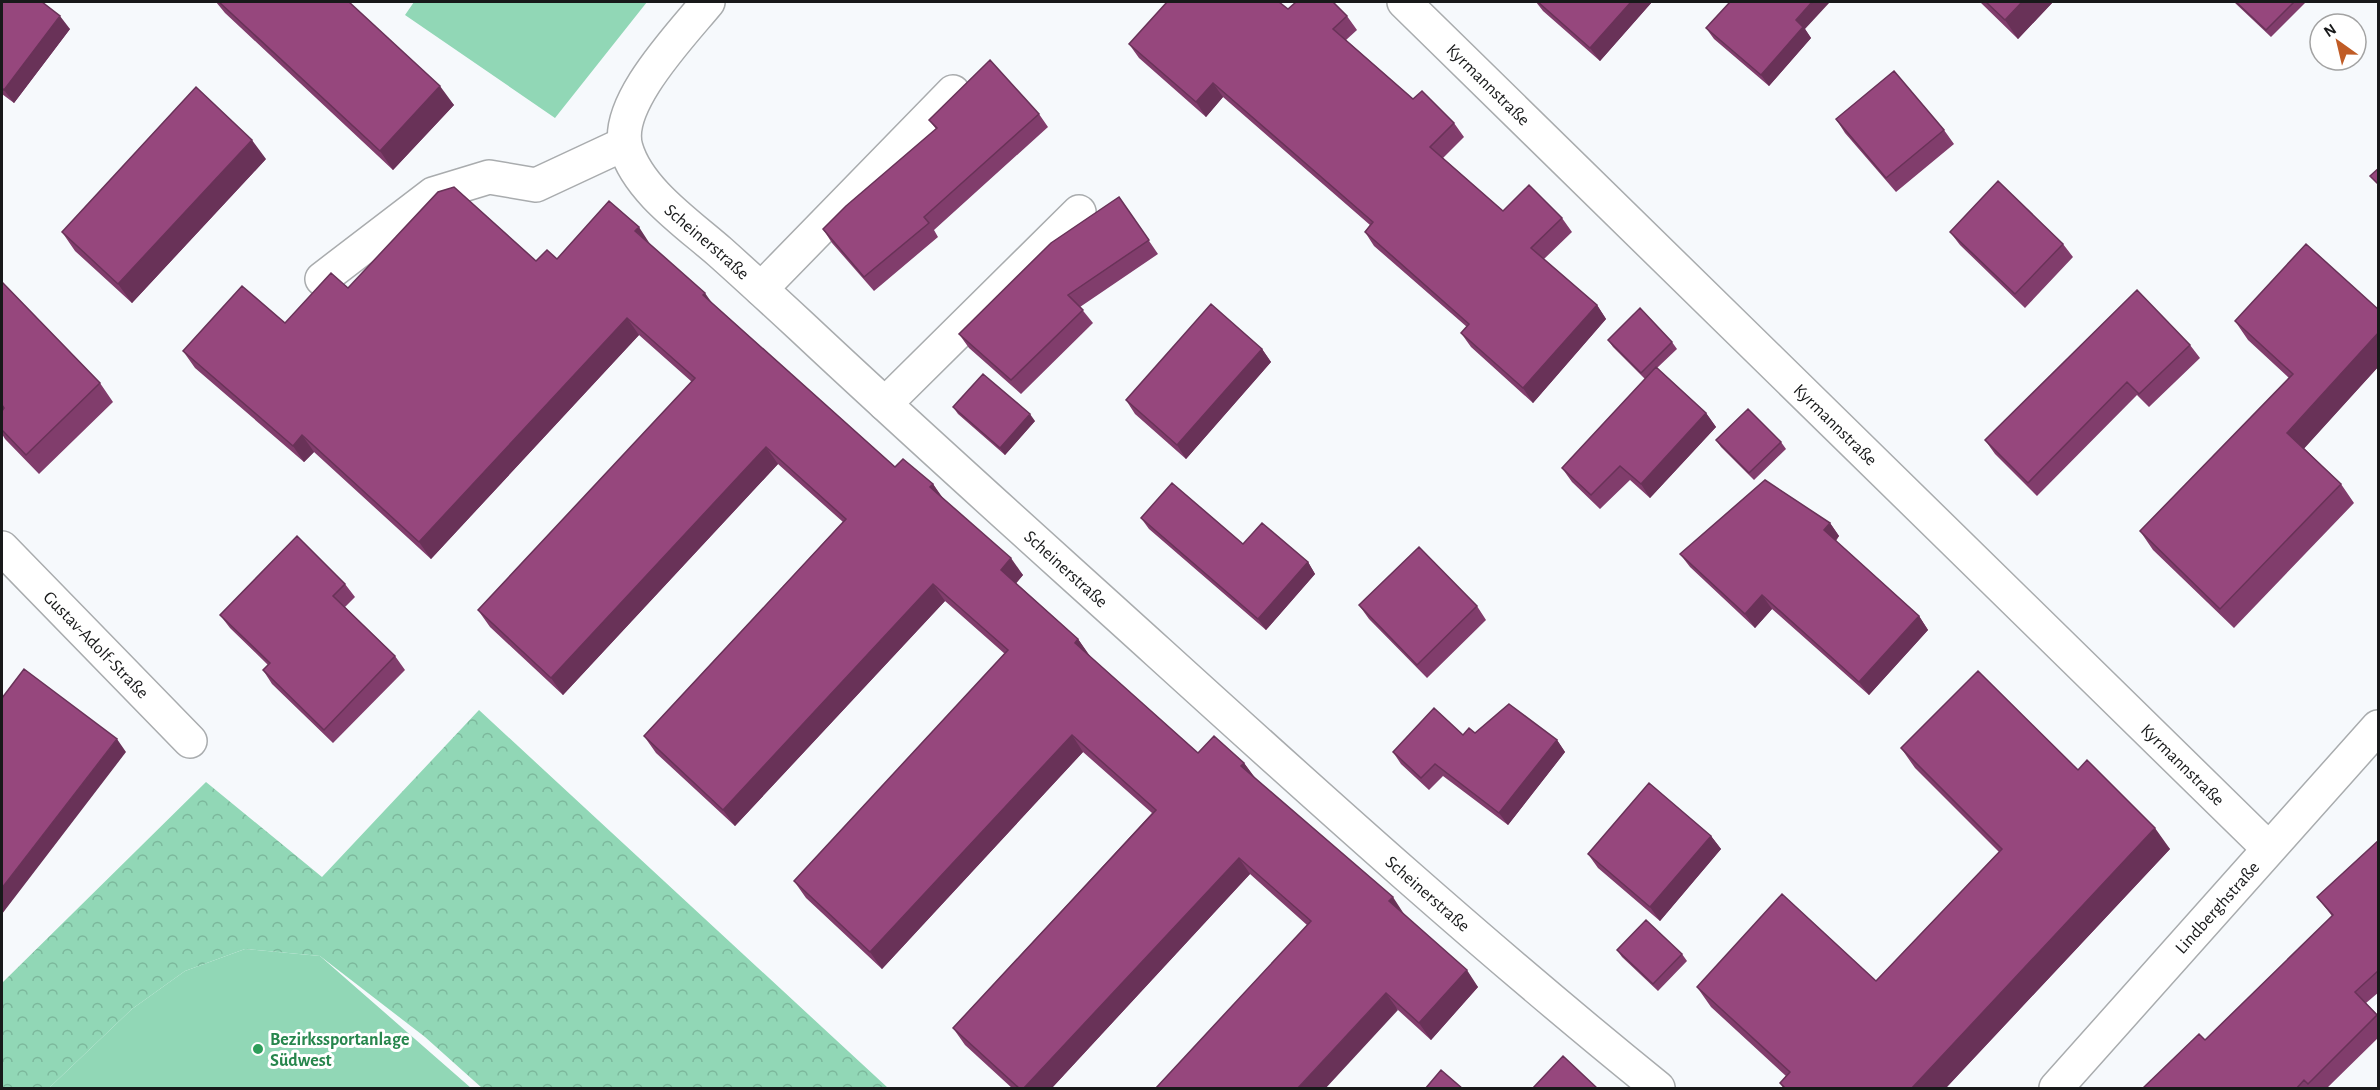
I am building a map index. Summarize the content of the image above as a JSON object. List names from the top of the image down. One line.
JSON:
{"streets":{"street":["Kyrmannstraße","Scheinerstraße","Gustav-Adolf-Straße","Lindberghstraße"]},"crossings":[["Kyrmannstraße","Lindberghstraße"]],"places":["Bezirkssportanlage Südwest"],"north":"top left"}
